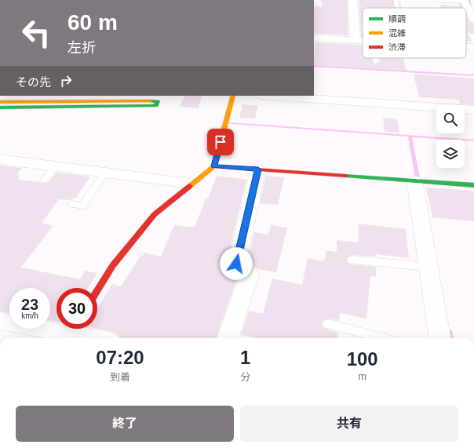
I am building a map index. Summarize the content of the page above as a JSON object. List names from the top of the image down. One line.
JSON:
{"legend":["順調","混雑","渋滞"],"page":{"turn":["60 m","左折"],"then":"その先","speed":"23 km/h","limit":"30","eta":["07:20","到着","1","分","100","m"],"buttons":["終了","共有"]}}
